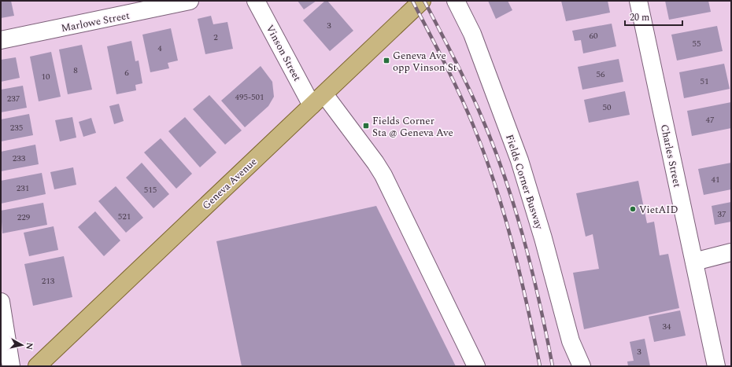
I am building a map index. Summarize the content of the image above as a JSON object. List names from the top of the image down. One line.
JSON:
{"streets":{"main road":["Geneva Avenue"],"street":["Marlowe Street","Vinson Street","Charles Street","Fields Corner Busway"]},"crossings":[["Vinson Street","Geneva Avenue"]],"places":{"transit":["Geneva Ave opp Vinson St","Fields Corner Sta @ Geneva Ave"],"other":["VietAID"]},"house_numbers":["3","60","2","55","4","8","6","56","10","51","495-501","237","50","47","235","233","41","231","515","37","521","229","213","34","3"],"scale_bar":"20 m","north":"right"}
